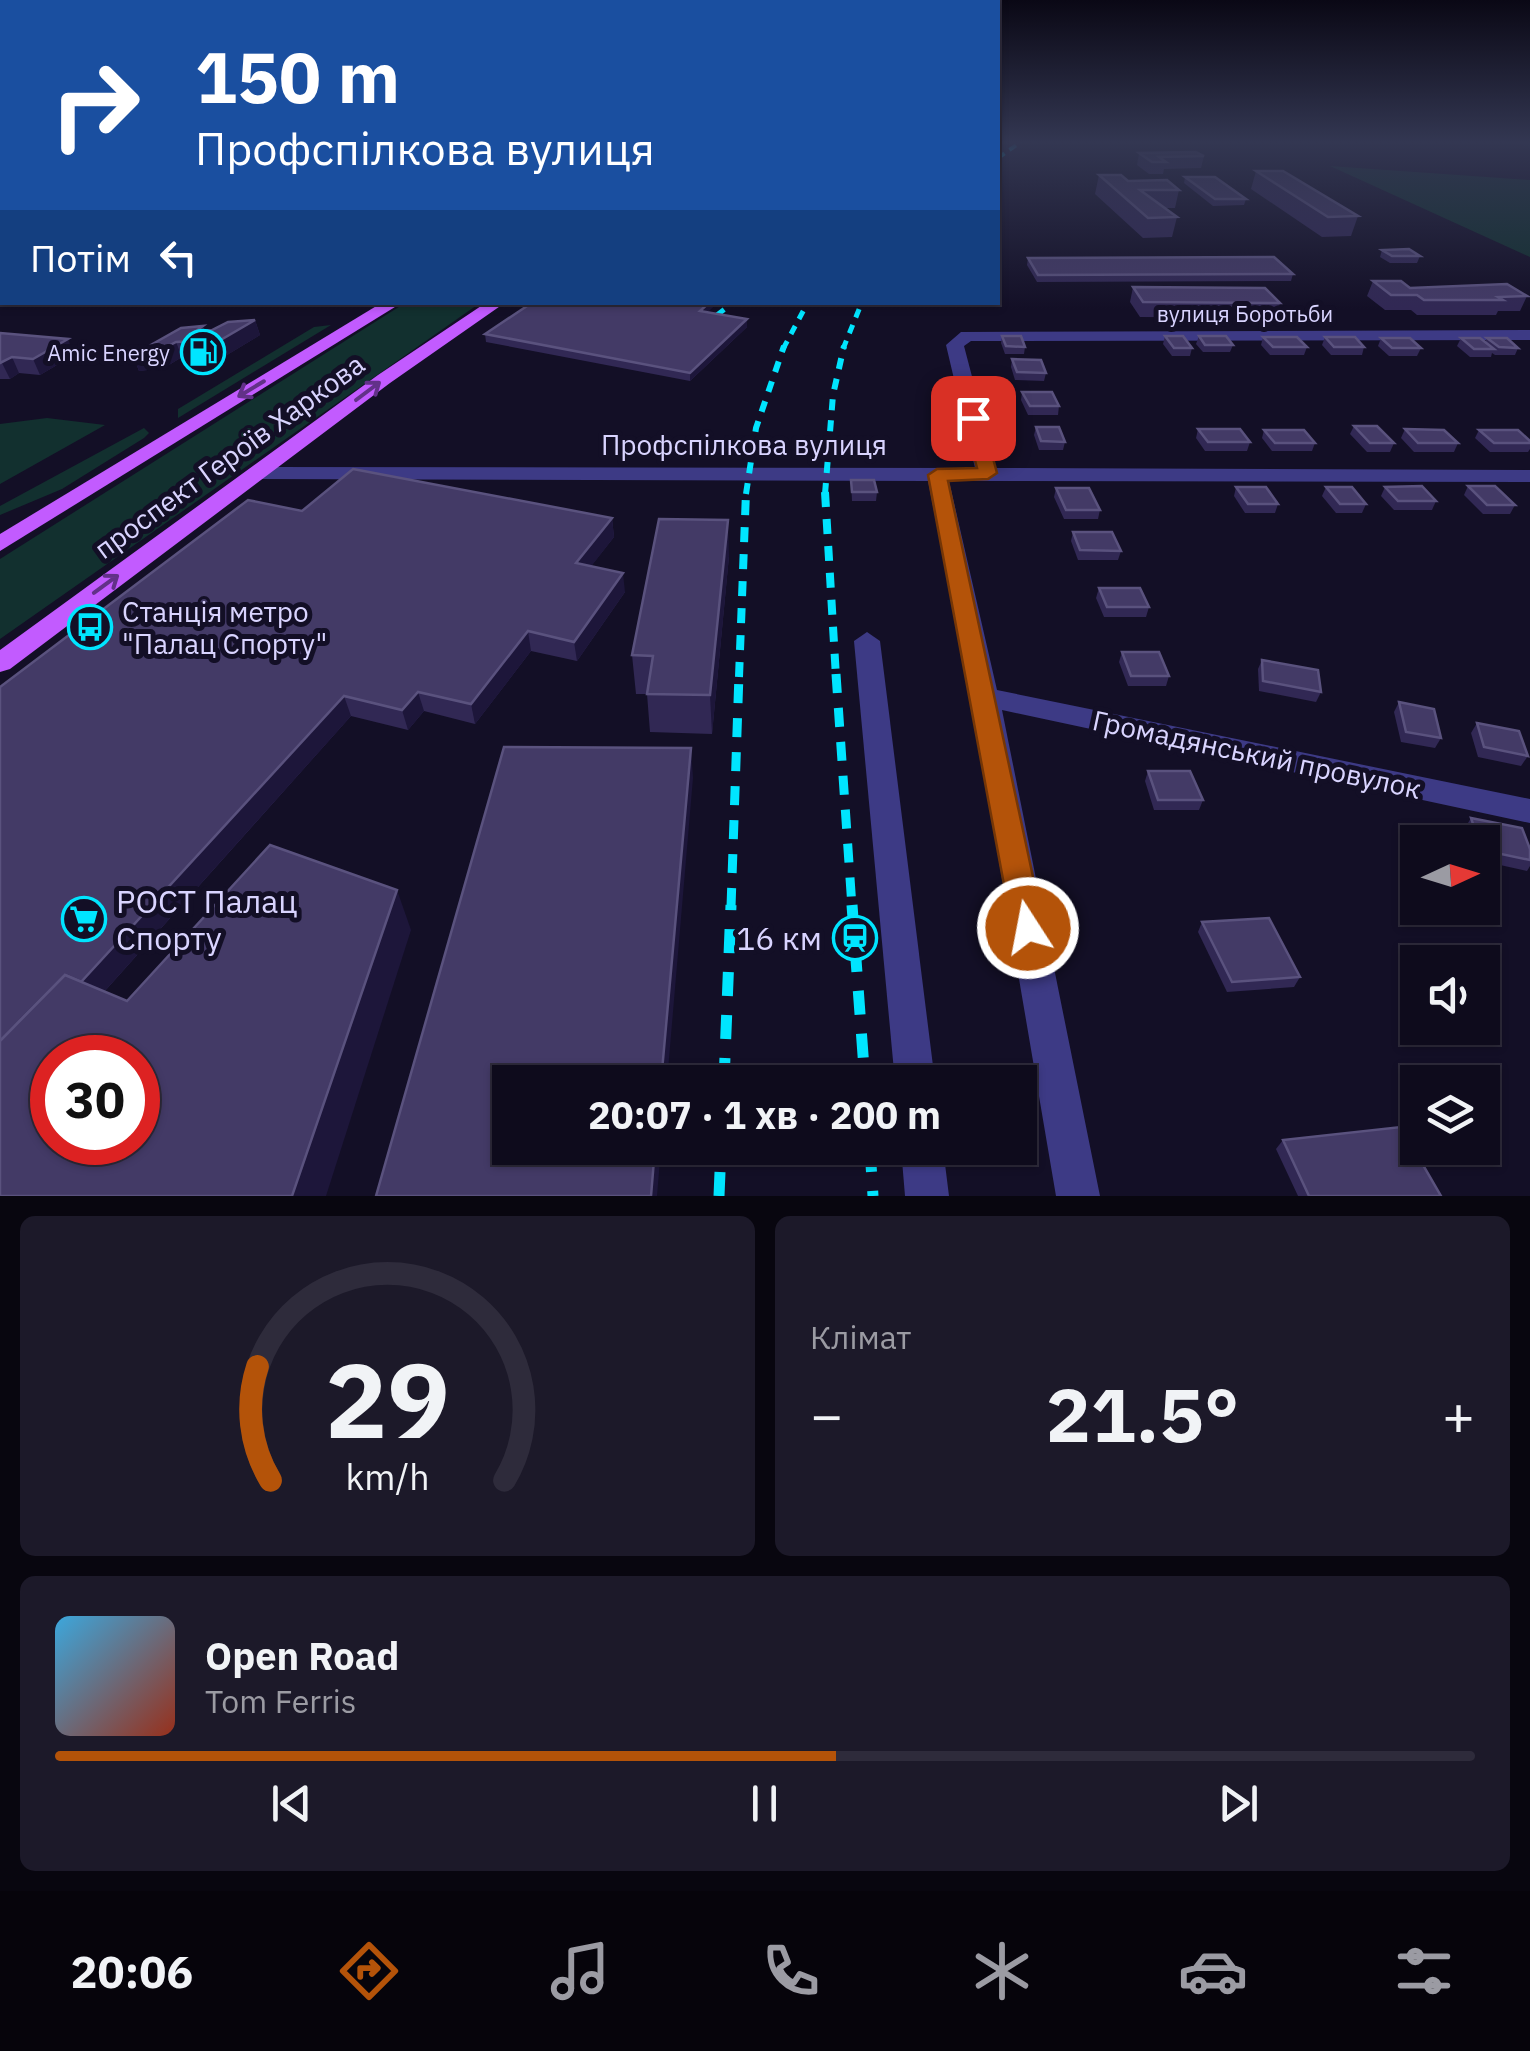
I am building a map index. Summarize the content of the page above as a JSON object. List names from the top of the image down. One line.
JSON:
{"streets":{"main road":["проспект Героїв Харкова"],"street":["вулиця Боротьби","Профспілкова вулиця","Громадянський провулок"]},"crossings":[["вулиця Боротьби","Профспілкова вулиця"],["Профспілкова вулиця","проспект Героїв Харкова"]],"places":{"fuel station":["Amic Energy"],"bus stop":["Станція метро \"Палац Спорту\""],"supermarket":["РОСТ Палац Спорту"],"station":["16 км"]},"north":"right","page":{"turn":["150 m","Профспілкова вулиця"],"then":"Потім","limit":"30","trip":"20:07 · 1 хв · 200 m","tile":"Клімат","heat":["−","21.5°","+"],"song":["Open Road","Tom Ferris"],"tabs":"20:06","gauge":["29","km/h"]}}
